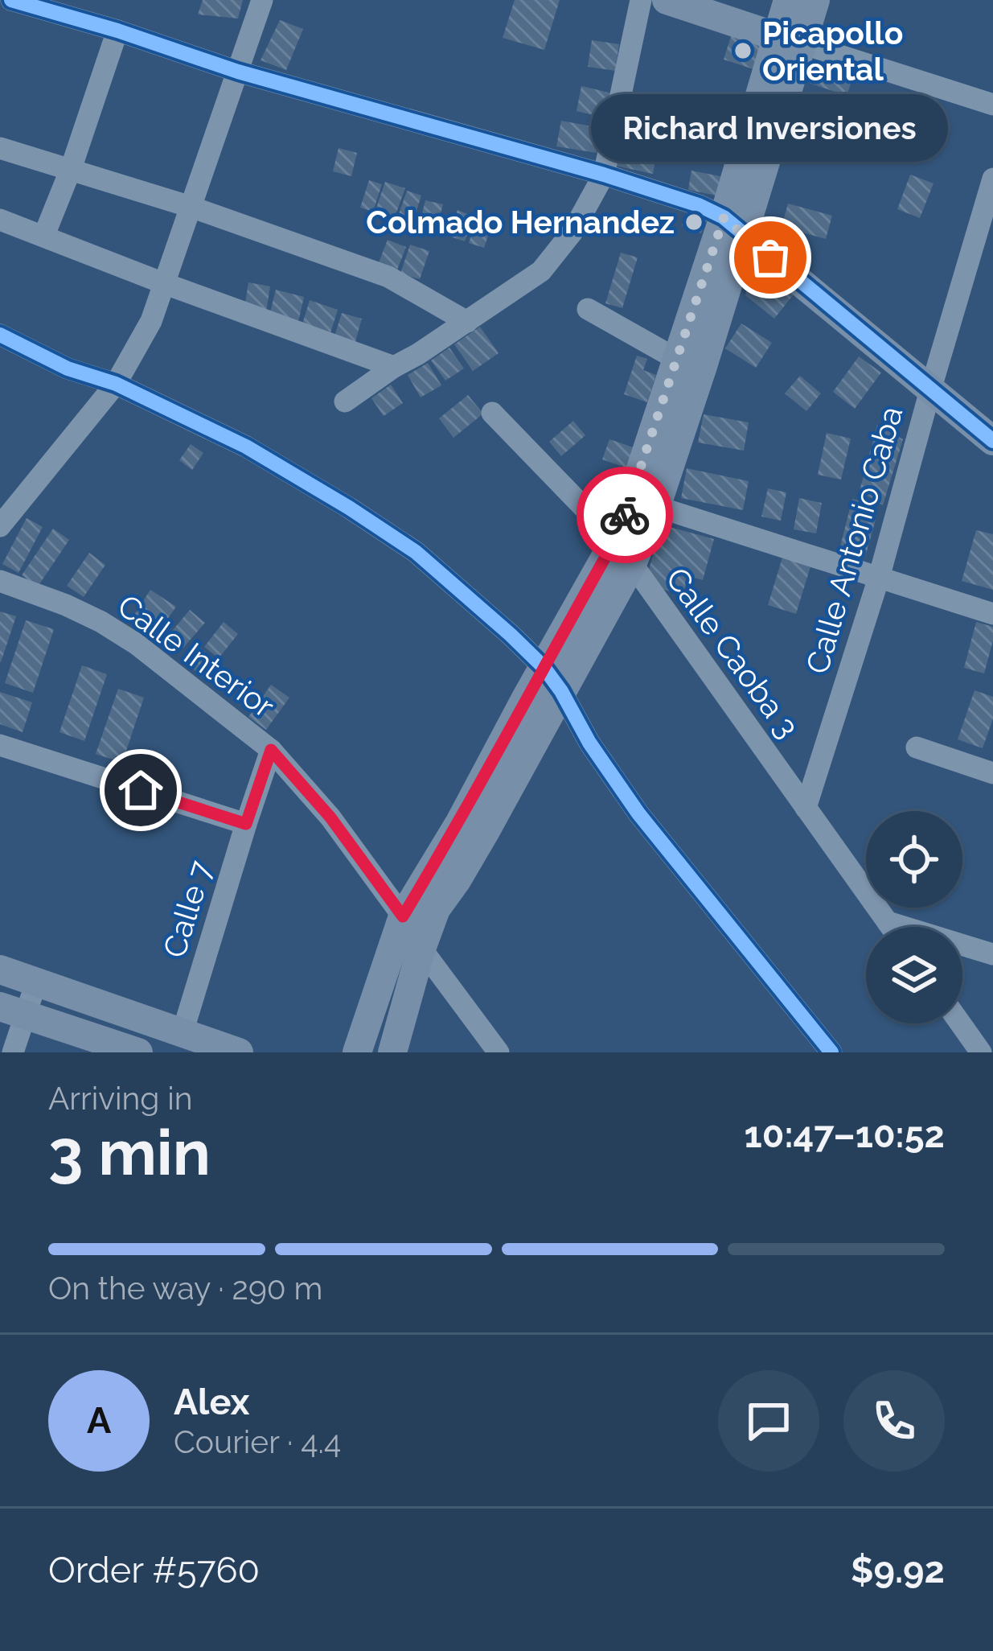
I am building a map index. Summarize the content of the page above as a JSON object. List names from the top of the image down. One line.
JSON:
{"streets":{"street":["Calle Antonio Caba","Calle Caoba 3","Calle Interior","Calle 7"]},"crossings":[["Calle Antonio Caba","Calle Caoba 3"],["Calle Interior","Calle 7"]],"places":["Picapollo Oriental","Colmado Hernandez","Richard Inversiones"],"page":{"bubble":"Richard Inversiones","heading":["3 min","Arriving in","10:47–10:52"],"panel":["Alex","Courier · 4.4","Order #5760","$9.92"],"bar":"On the way · 290 m","round":"A"}}
